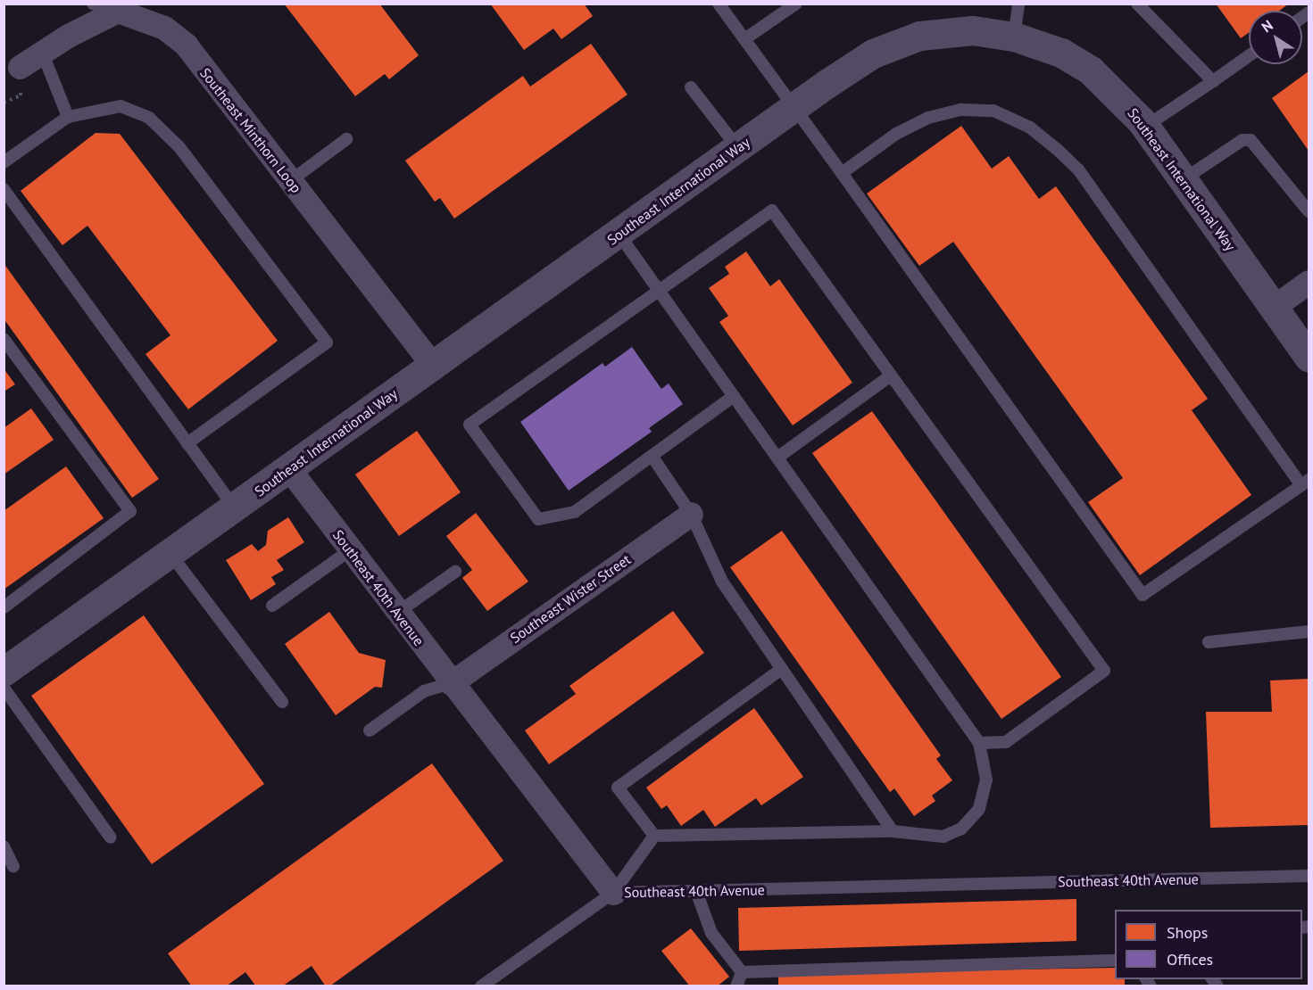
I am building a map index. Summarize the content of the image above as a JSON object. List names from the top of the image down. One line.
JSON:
{"streets":{"street":["Southeast Minthorn Loop","Southeast International Way","Southeast 40th Avenue","Southeast Wister Street"]},"crossings":[["Southeast Minthorn Loop","Southeast International Way"],["Southeast International Way","Southeast 40th Avenue"],["Southeast 40th Avenue","Southeast Wister Street"]],"legend":["Shops","Offices"],"north":"top left"}
